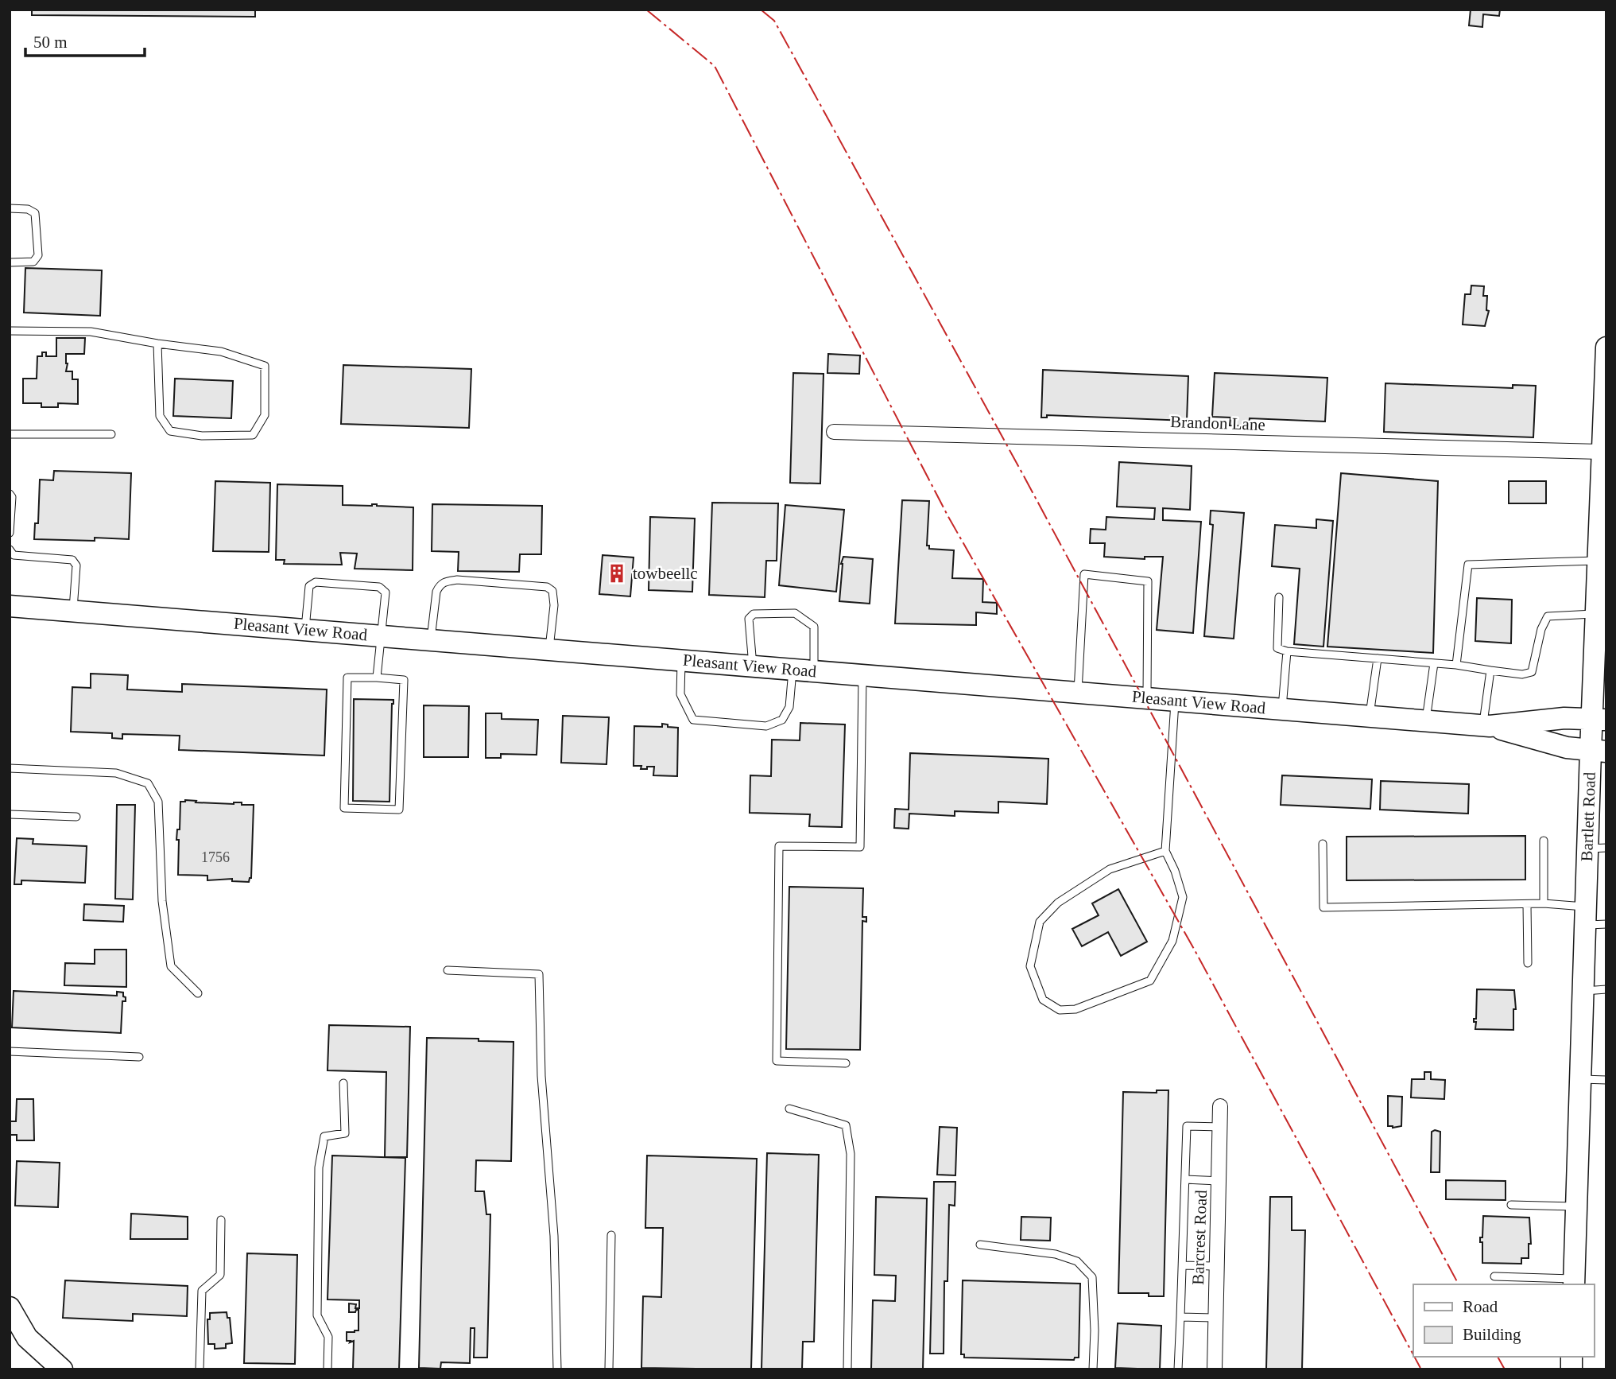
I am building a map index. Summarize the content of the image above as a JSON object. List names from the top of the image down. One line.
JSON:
{"streets":{"main road":["Pleasant View Road","Bartlett Road"],"street":["Brandon Lane","Barcrest Road"]},"crossings":[["Brandon Lane","Bartlett Road"],["Pleasant View Road","Bartlett Road"]],"places":{"building":["towbeellc"]},"house_numbers":["1756"],"legend":["Road","Building"],"scale_bar":"50 m"}
